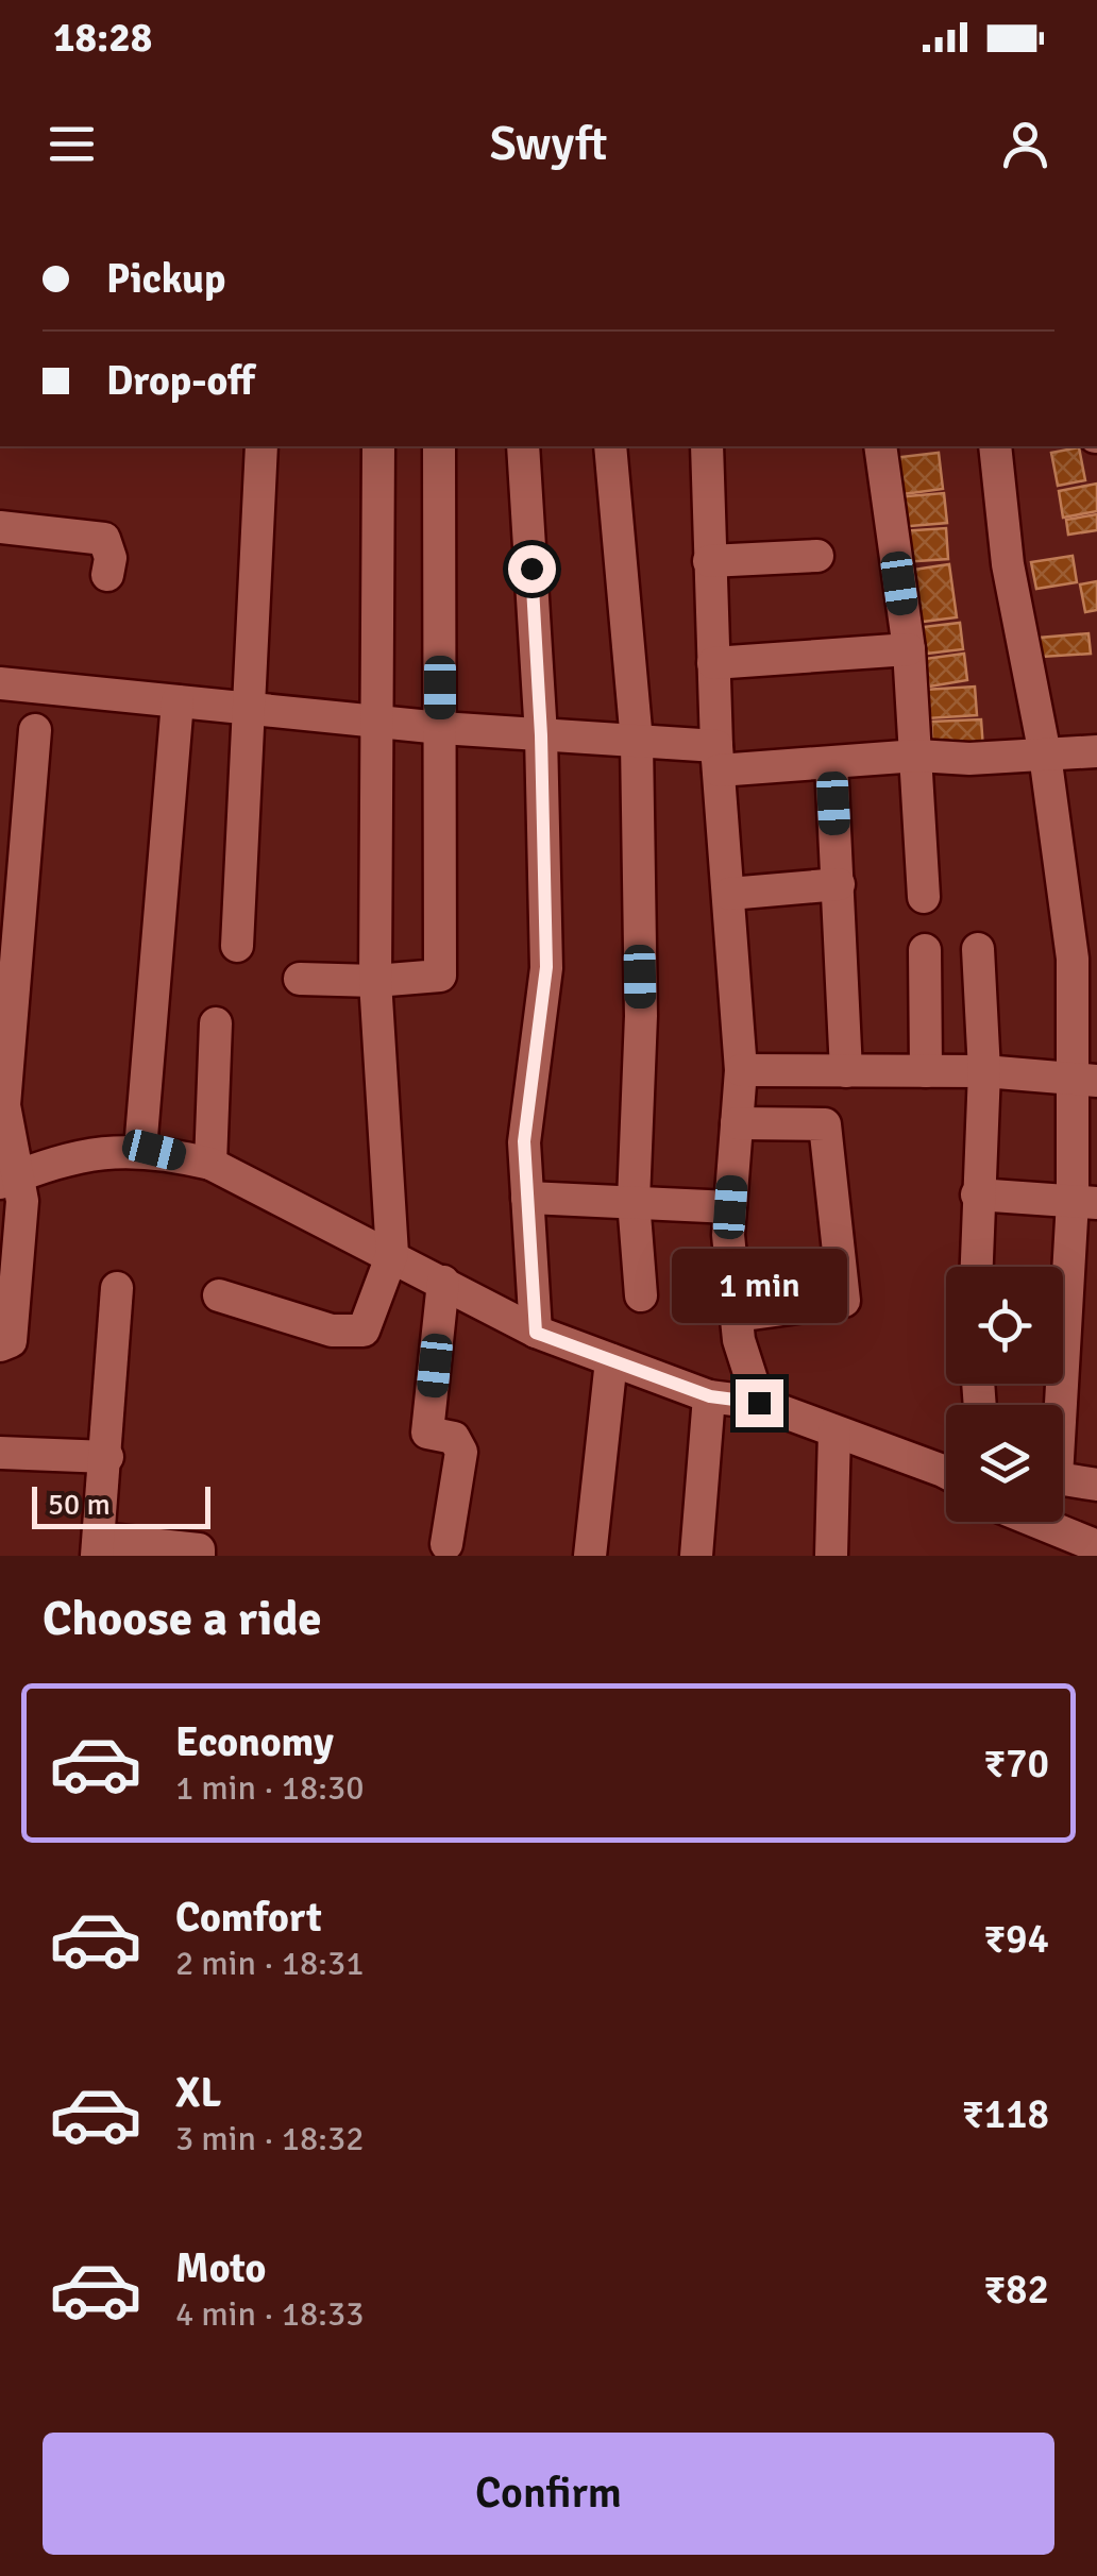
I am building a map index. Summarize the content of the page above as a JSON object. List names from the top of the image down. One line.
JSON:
{"scale_bar":"50 m","page":{"status":"18:28","header":"Swyft","banner":["Pickup","Drop-off"],"bubble":"1 min","scale":"50 m","heading":"Choose a ride","list":[{"name":"Economy","note":"1 min · 18:30","value":"₹70"},{"name":"Comfort","note":"2 min · 18:31","value":"₹94"},{"name":"XL","note":"3 min · 18:32","value":"₹118"},{"name":"Moto","note":"4 min · 18:33","value":"₹82"}],"buttons":"Confirm"}}
